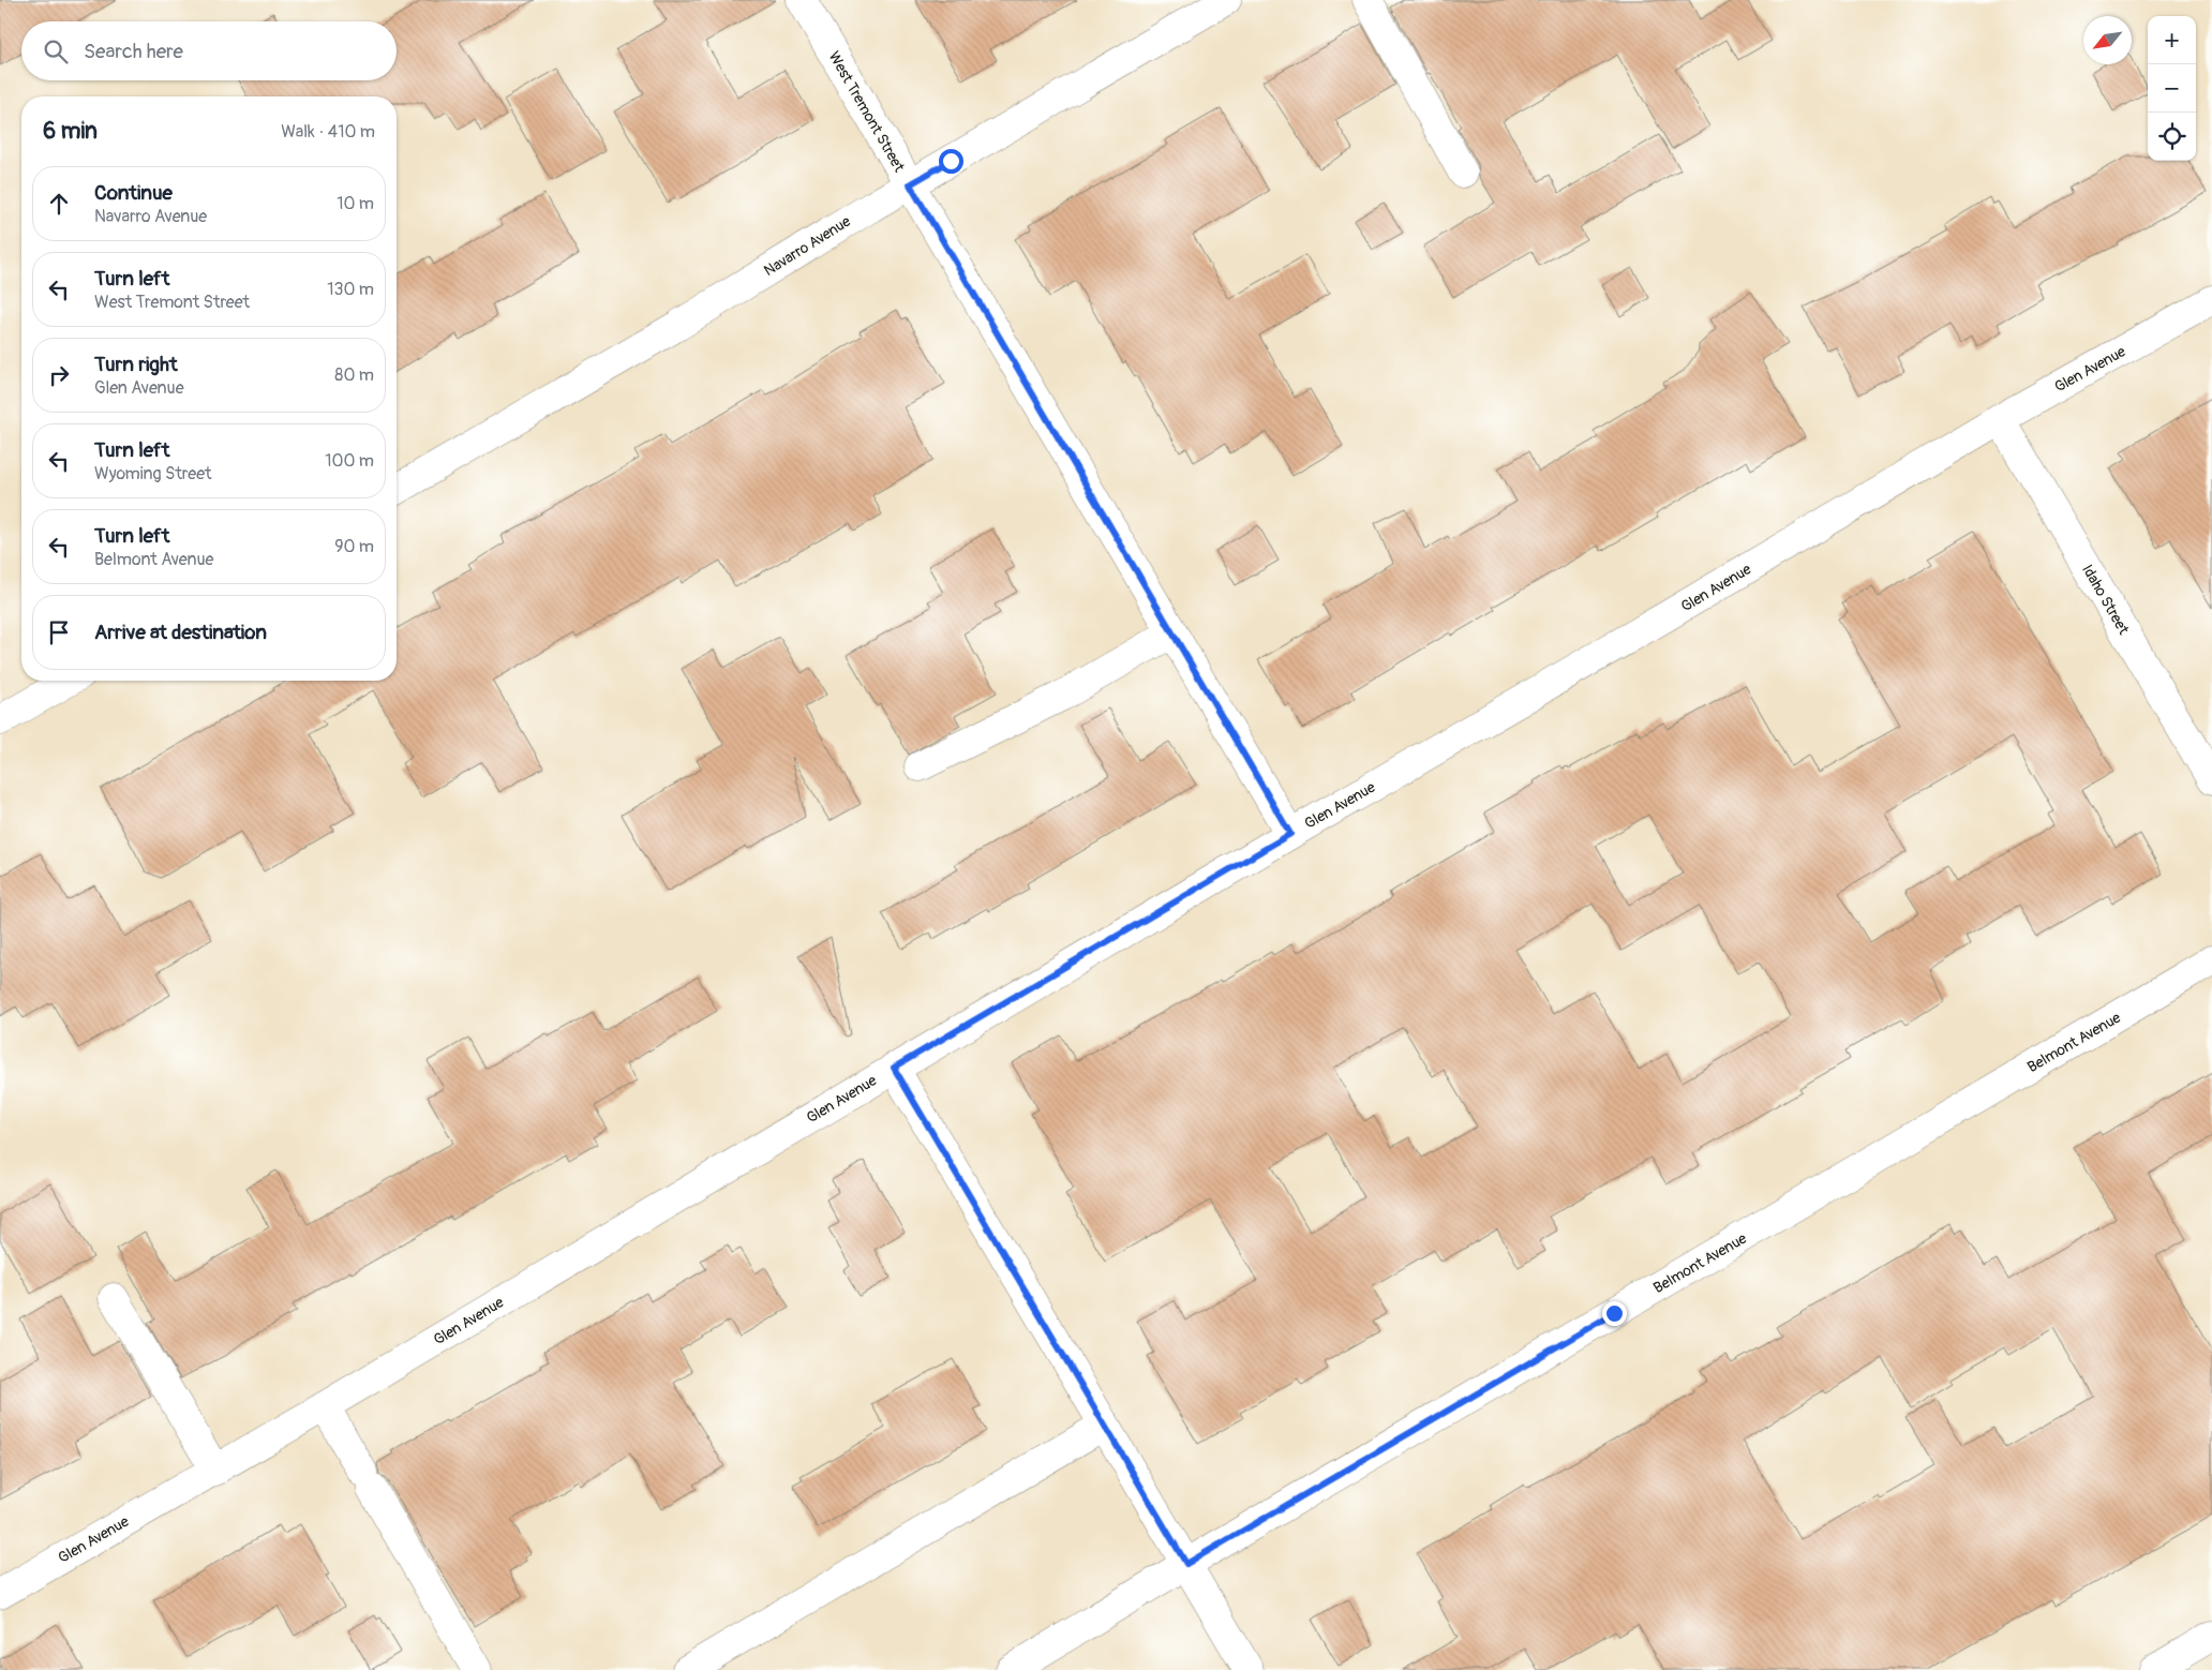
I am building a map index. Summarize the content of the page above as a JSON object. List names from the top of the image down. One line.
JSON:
{"streets":{"street":["West Tremont Street","Navarro Avenue","Glen Avenue","Idaho Street","Belmont Avenue"]},"crossings":[["West Tremont Street","Navarro Avenue"],["West Tremont Street","Glen Avenue"],["Glen Avenue","Idaho Street"]],"north":"bottom left","page":{"map_buttons":["+","−"],"search":"Search here","heading":["6 min","Walk · 410 m"],"list":[["Continue","Navarro Avenue","10 m"],["Turn left","West Tremont Street","130 m"],["Turn right","Glen Avenue","80 m"],["Turn left","Wyoming Street","100 m"],["Turn left","Belmont Avenue","90 m"],"Arrive at destination"]}}
